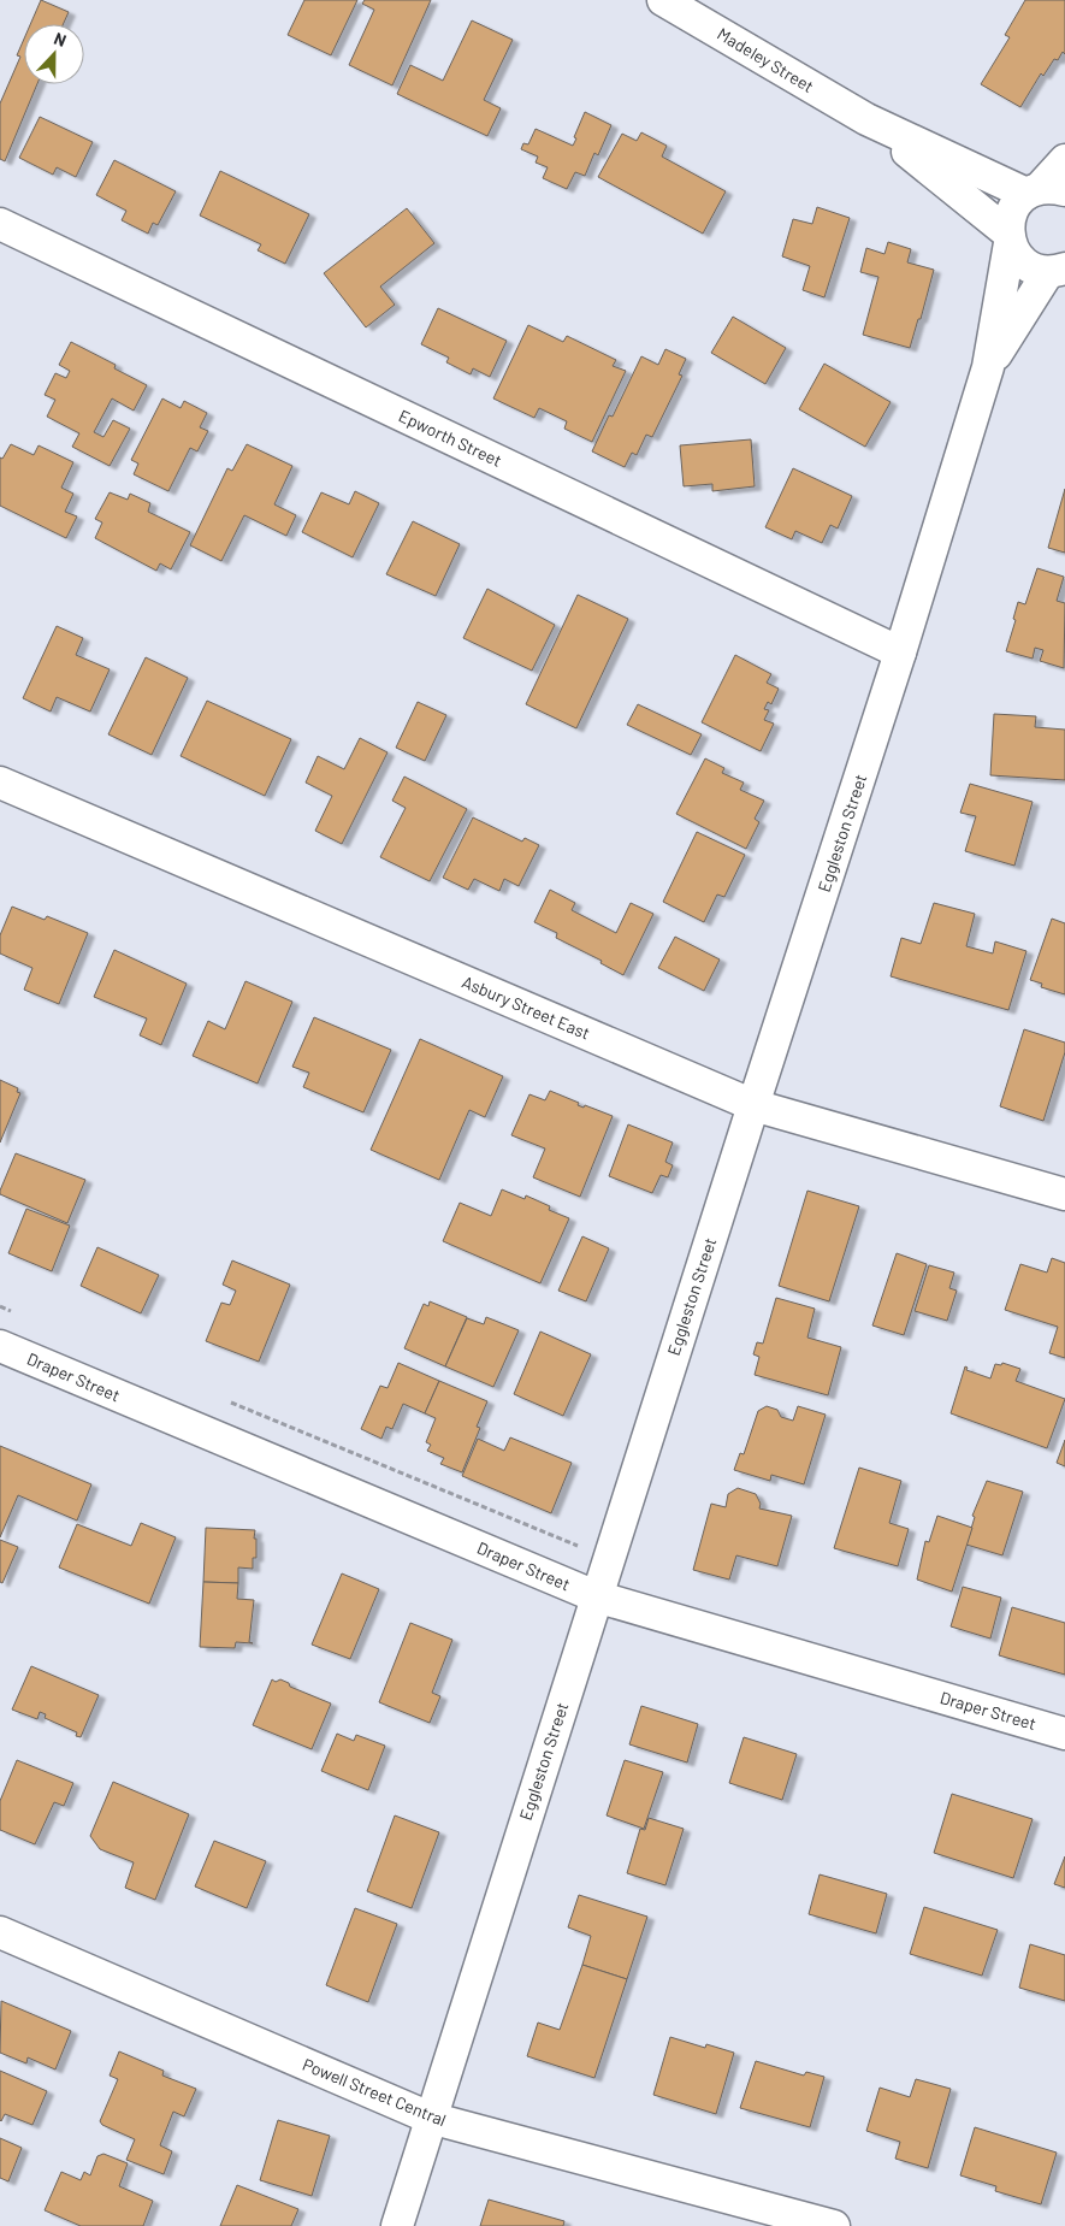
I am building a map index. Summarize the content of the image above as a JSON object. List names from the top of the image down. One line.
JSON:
{"streets":{"street":["Madeley Street","Epworth Street","Eggleston Street","Asbury Street East","Draper Street","Powell Street Central"]},"crossings":[["Madeley Street","Eggleston Street"],["Epworth Street","Eggleston Street"],["Eggleston Street","Asbury Street East"],["Eggleston Street","Draper Street"],["Eggleston Street","Powell Street Central"]],"north":"top"}
